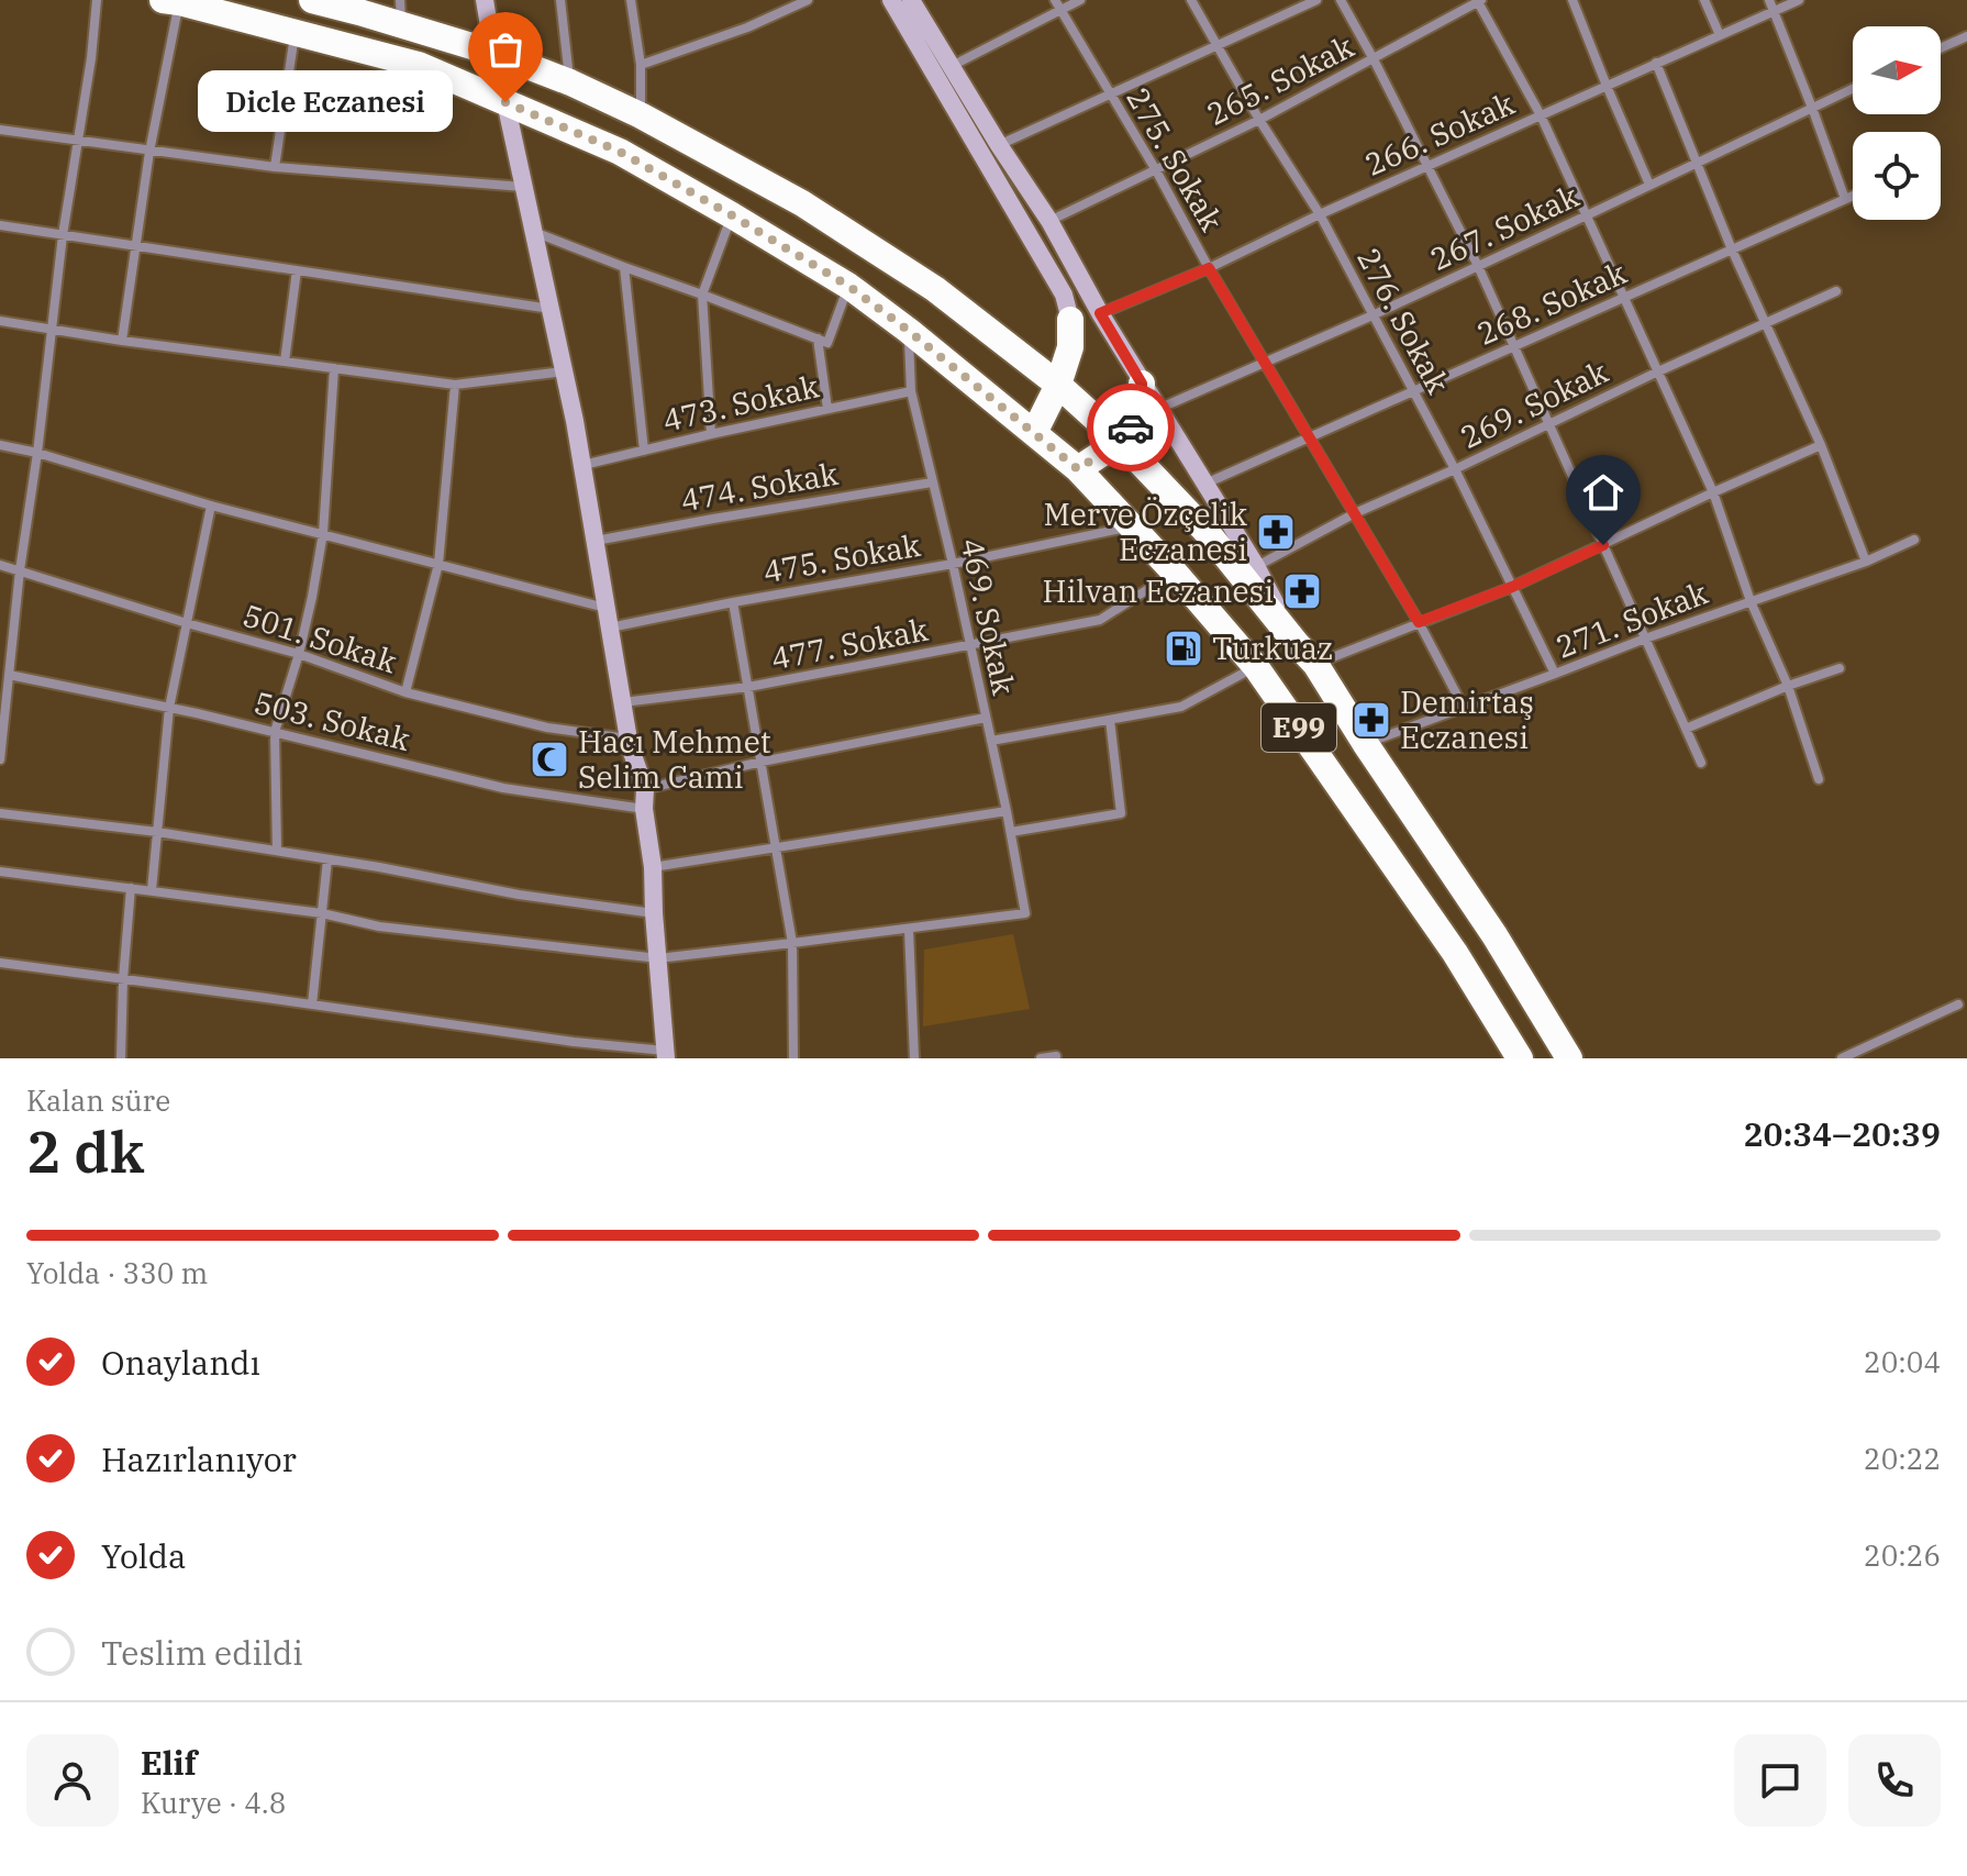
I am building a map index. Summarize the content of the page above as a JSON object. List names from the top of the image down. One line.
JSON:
{"streets":{"highway":["E99"],"street":["265. Sokak","266. Sokak","275. Sokak","267. Sokak","268. Sokak","276. Sokak","473. Sokak","269. Sokak","474. Sokak","475. Sokak","469. Sokak","271. Sokak","501. Sokak","477. Sokak","503. Sokak"]},"crossings":[["265. Sokak","275. Sokak"],["265. Sokak","276. Sokak"],["266. Sokak","275. Sokak"],["266. Sokak","276. Sokak"],["275. Sokak","267. Sokak"],["275. Sokak","268. Sokak"],["275. Sokak","269. Sokak"],["275. Sokak","271. Sokak"],["267. Sokak","276. Sokak"],["268. Sokak","276. Sokak"],["276. Sokak","269. Sokak"],["276. Sokak","271. Sokak"],["473. Sokak","469. Sokak"],["474. Sokak","469. Sokak"],["475. Sokak","469. Sokak"],["475. Sokak","E99"],["469. Sokak","477. Sokak"],["469. Sokak","E99"],["271. Sokak","E99"],["477. Sokak","E99"]],"places":{"other":["Dicle Eczanesi"],"pharmacy":["Merve Özçelik Eczanesi","Hilvan Eczanesi","Demirtaş Eczanesi"],"fuel station":["Turkuaz"],"mosque":["Hacı Mehmet Selim Cami"]},"north":"right","page":{"bubble":"Dicle Eczanesi","heading":["2 dk","Kalan süre","20:34–20:39"],"panel":["Elif","Kurye · 4.8"],"bar":"Yolda · 330 m","list":[["Onaylandı","20:04"],["Hazırlanıyor","20:22"],["Yolda","20:26"],"Teslim edildi"]}}
